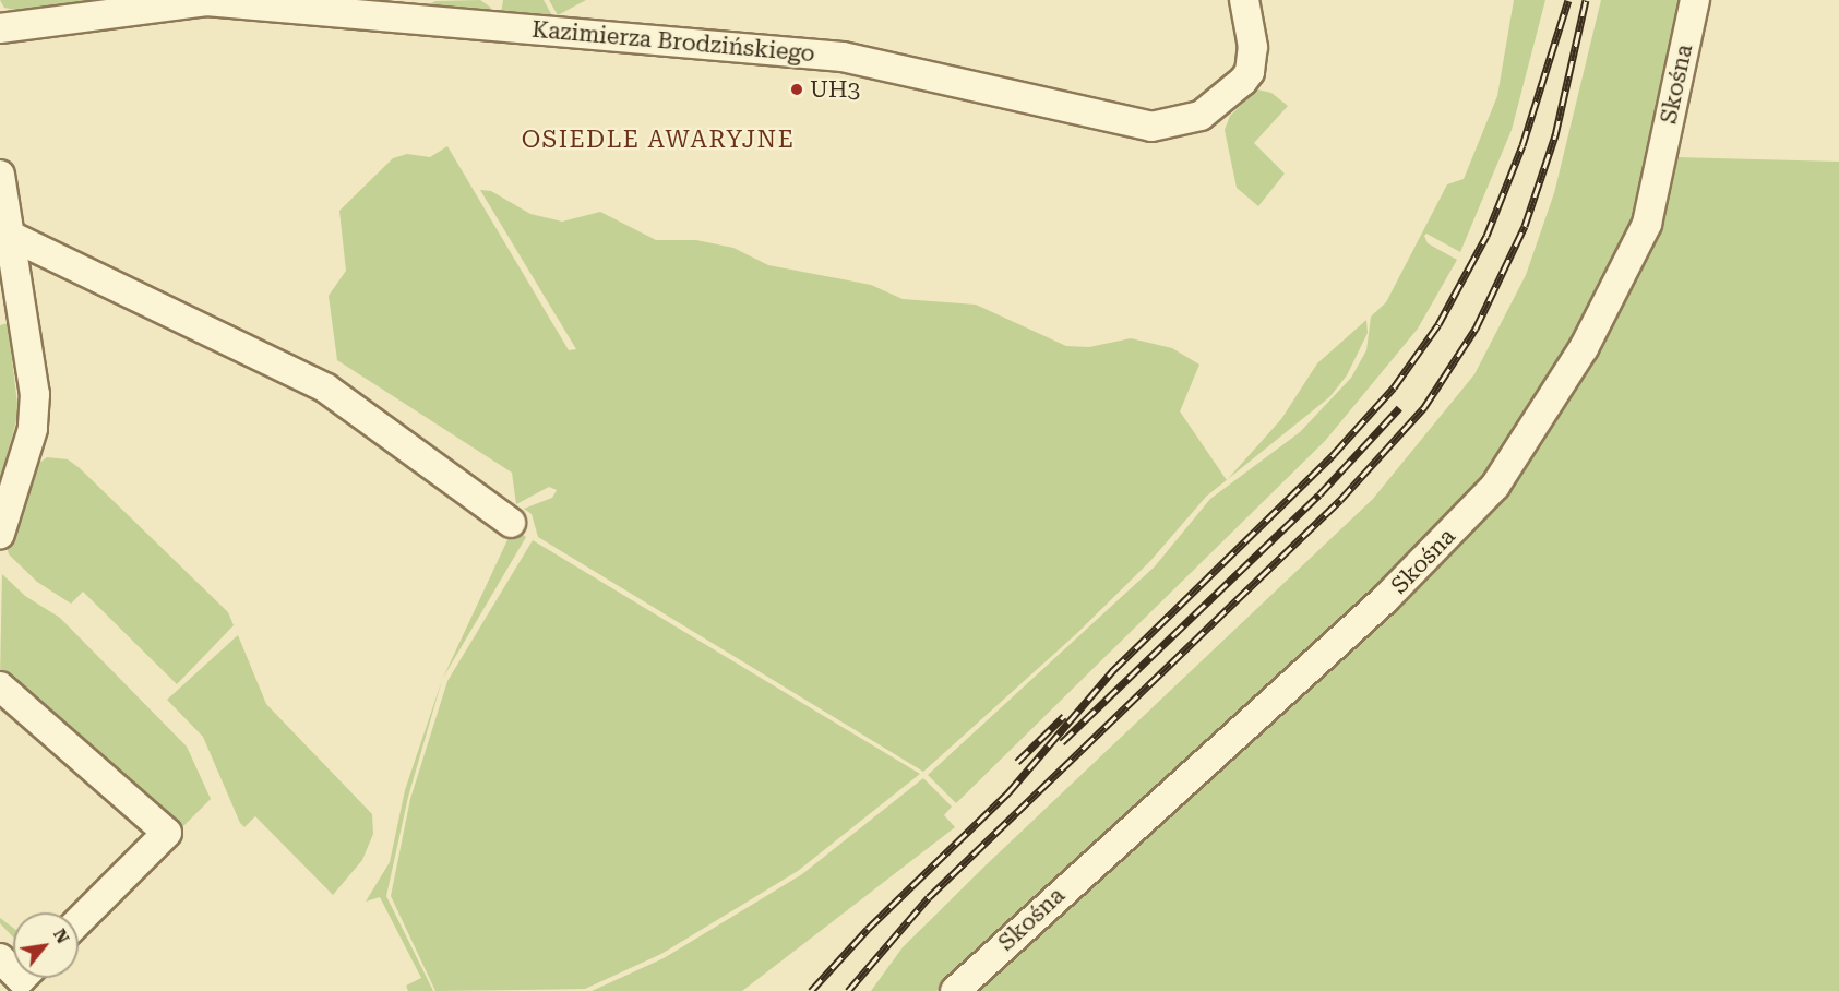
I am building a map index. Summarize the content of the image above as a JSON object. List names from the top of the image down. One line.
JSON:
{"streets":{"street":["Kazimierza Brodzińskiego","Skośna"]},"districts":["OSIEDLE AWARYJNE"],"places":["UH3"],"north":"top right"}
